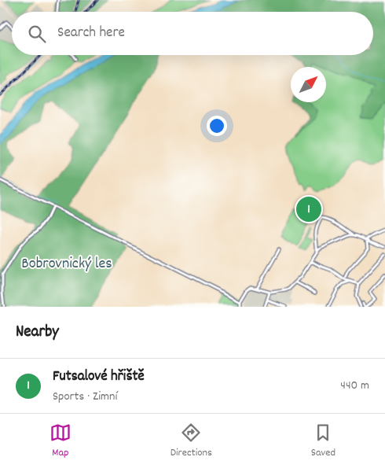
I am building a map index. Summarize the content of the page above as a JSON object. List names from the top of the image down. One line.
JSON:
{"parks":["Bobrovnický les"],"north":"top right","page":{"search":"Search here","pins":"1","heading":"Nearby","list":[{"mark":"1","name":"Futsalové hřiště","note":"Sports · Zimní","value":"440 m"}],"nav":["Map","Directions","Saved"]}}
